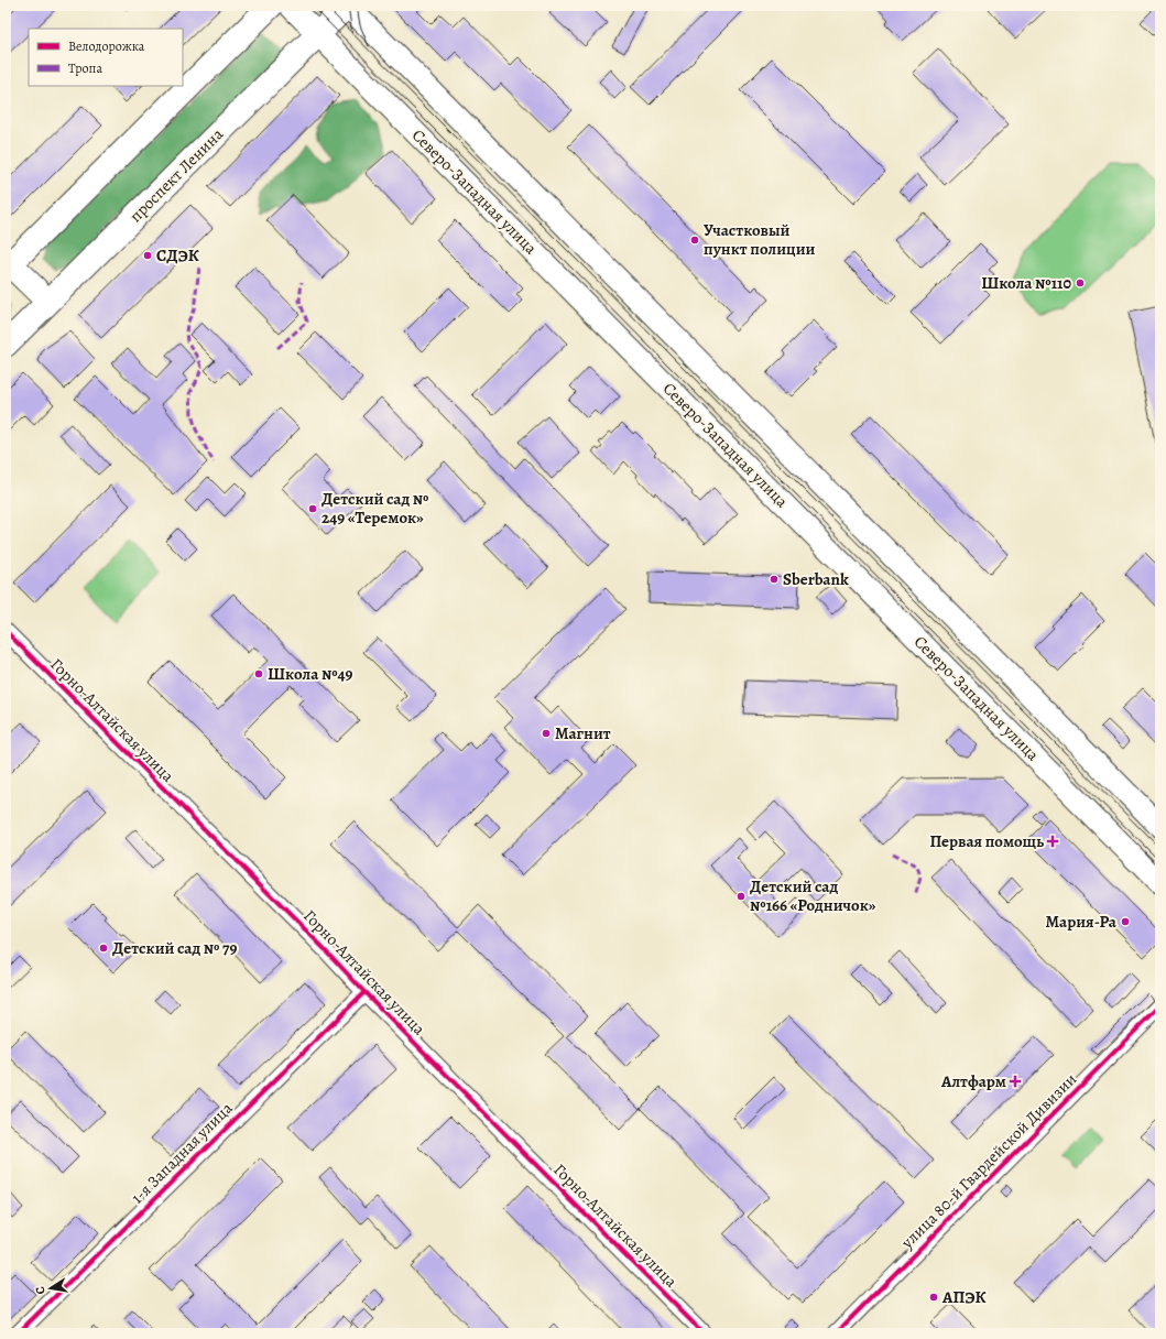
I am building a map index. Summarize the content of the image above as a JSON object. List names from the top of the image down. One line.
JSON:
{"streets":{"main road":["проспект Ленина","Северо-Западная улица"],"street":["Горно-Алтайская улица","1-я Западная улица","улица 80-й Гвардейской Дивизии"]},"crossings":[["проспект Ленина","Северо-Западная улица"],["Горно-Алтайская улица","1-я Западная улица"]],"places":{"other":["Участковый пункт полиции","СДЭК","Школа №110","Детский сад № 249 «Теремок»","Sberbank","Школа №49","Магнит","Детский сад №166 «Родничок»","Мария-Ра","Детский сад № 79","АПЭК"],"health":["Первая помощь","Алтфарм"]},"legend":["Велодорожка","Тропа"],"north":"left"}
